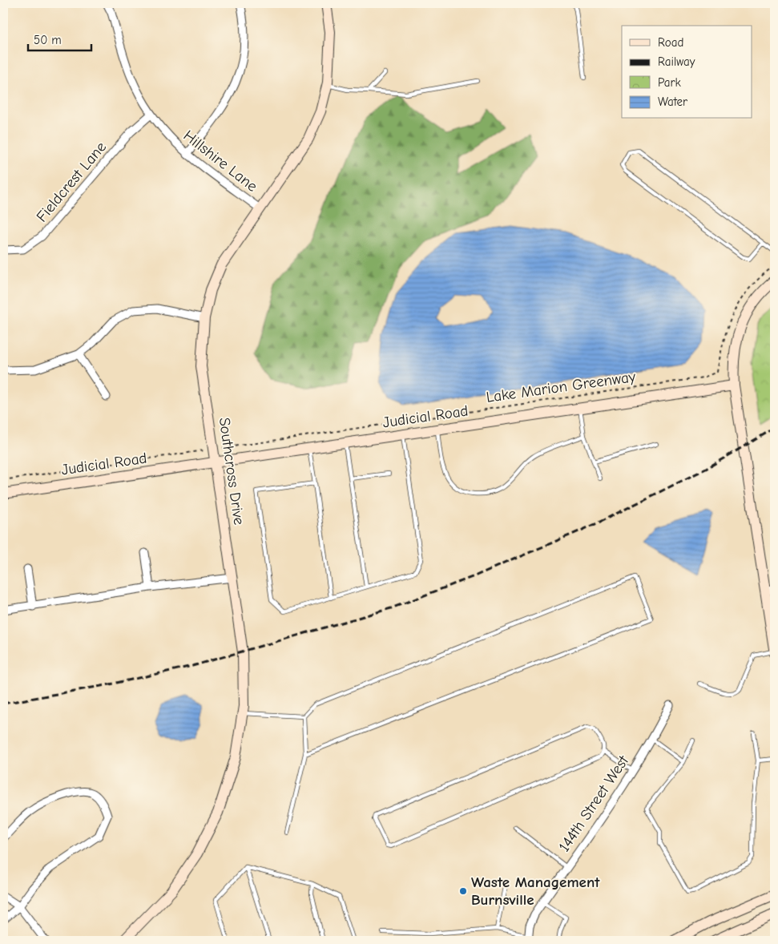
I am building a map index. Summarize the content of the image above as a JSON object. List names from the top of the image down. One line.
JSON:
{"streets":{"street":["Hillshire Lane","Fieldcrest Lane","Judicial Road","Southcross Drive","144th Street West"],"path":["Lake Marion Greenway"]},"crossings":[["Hillshire Lane","Fieldcrest Lane"],["Hillshire Lane","Southcross Drive"],["Lake Marion Greenway","Southcross Drive"],["Judicial Road","Southcross Drive"]],"places":["Waste Management Burnsville"],"legend":["Road","Railway","Park","Water"],"scale_bar":"50 m"}
